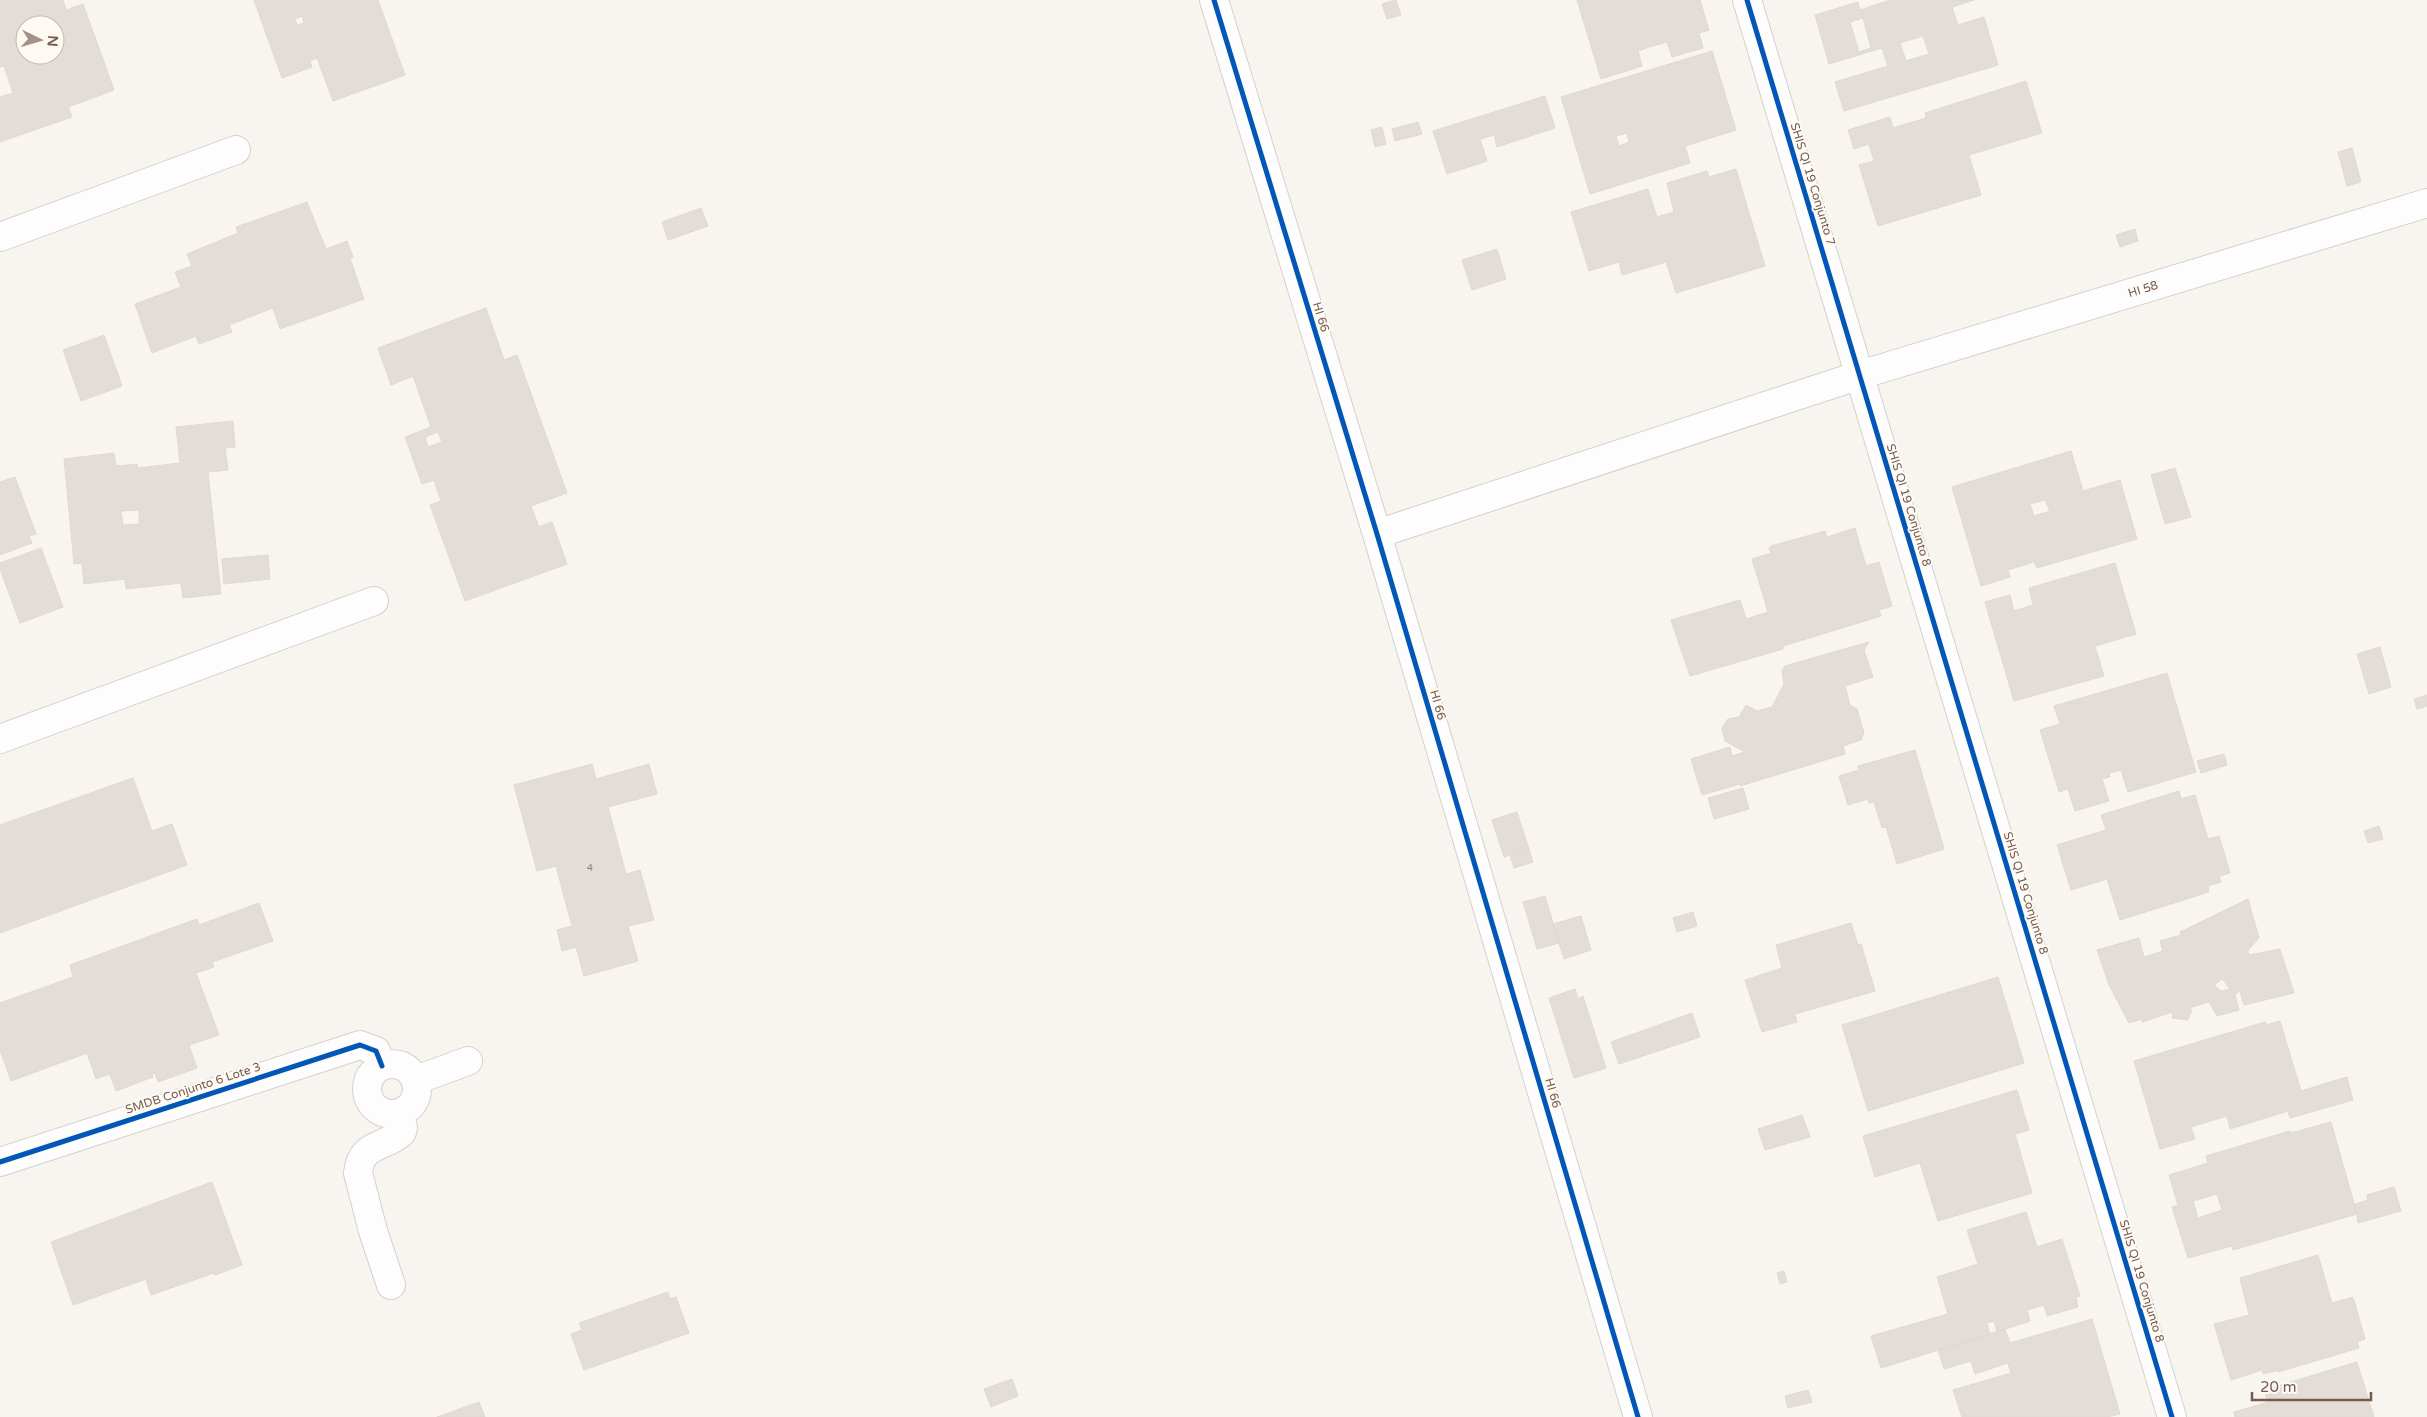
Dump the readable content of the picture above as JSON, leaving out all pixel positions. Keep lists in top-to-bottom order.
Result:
{
  "streets": {
    "street": [
      "SHIS QI 19 Conjunto 7",
      "HI 58",
      "HI 66",
      "SHIS QI 19 Conjunto 8",
      "SMDB Conjunto 6 Lote 3"
    ]
  },
  "crossings": [
    ["SHIS QI 19 Conjunto 7", "HI 58"],
    ["SHIS QI 19 Conjunto 7", "SHIS QI 19 Conjunto 8"],
    ["HI 58", "HI 66"],
    ["HI 58", "SHIS QI 19 Conjunto 8"]
  ],
  "house_numbers": ["4"],
  "scale_bar": "20 m",
  "north": "right"
}
